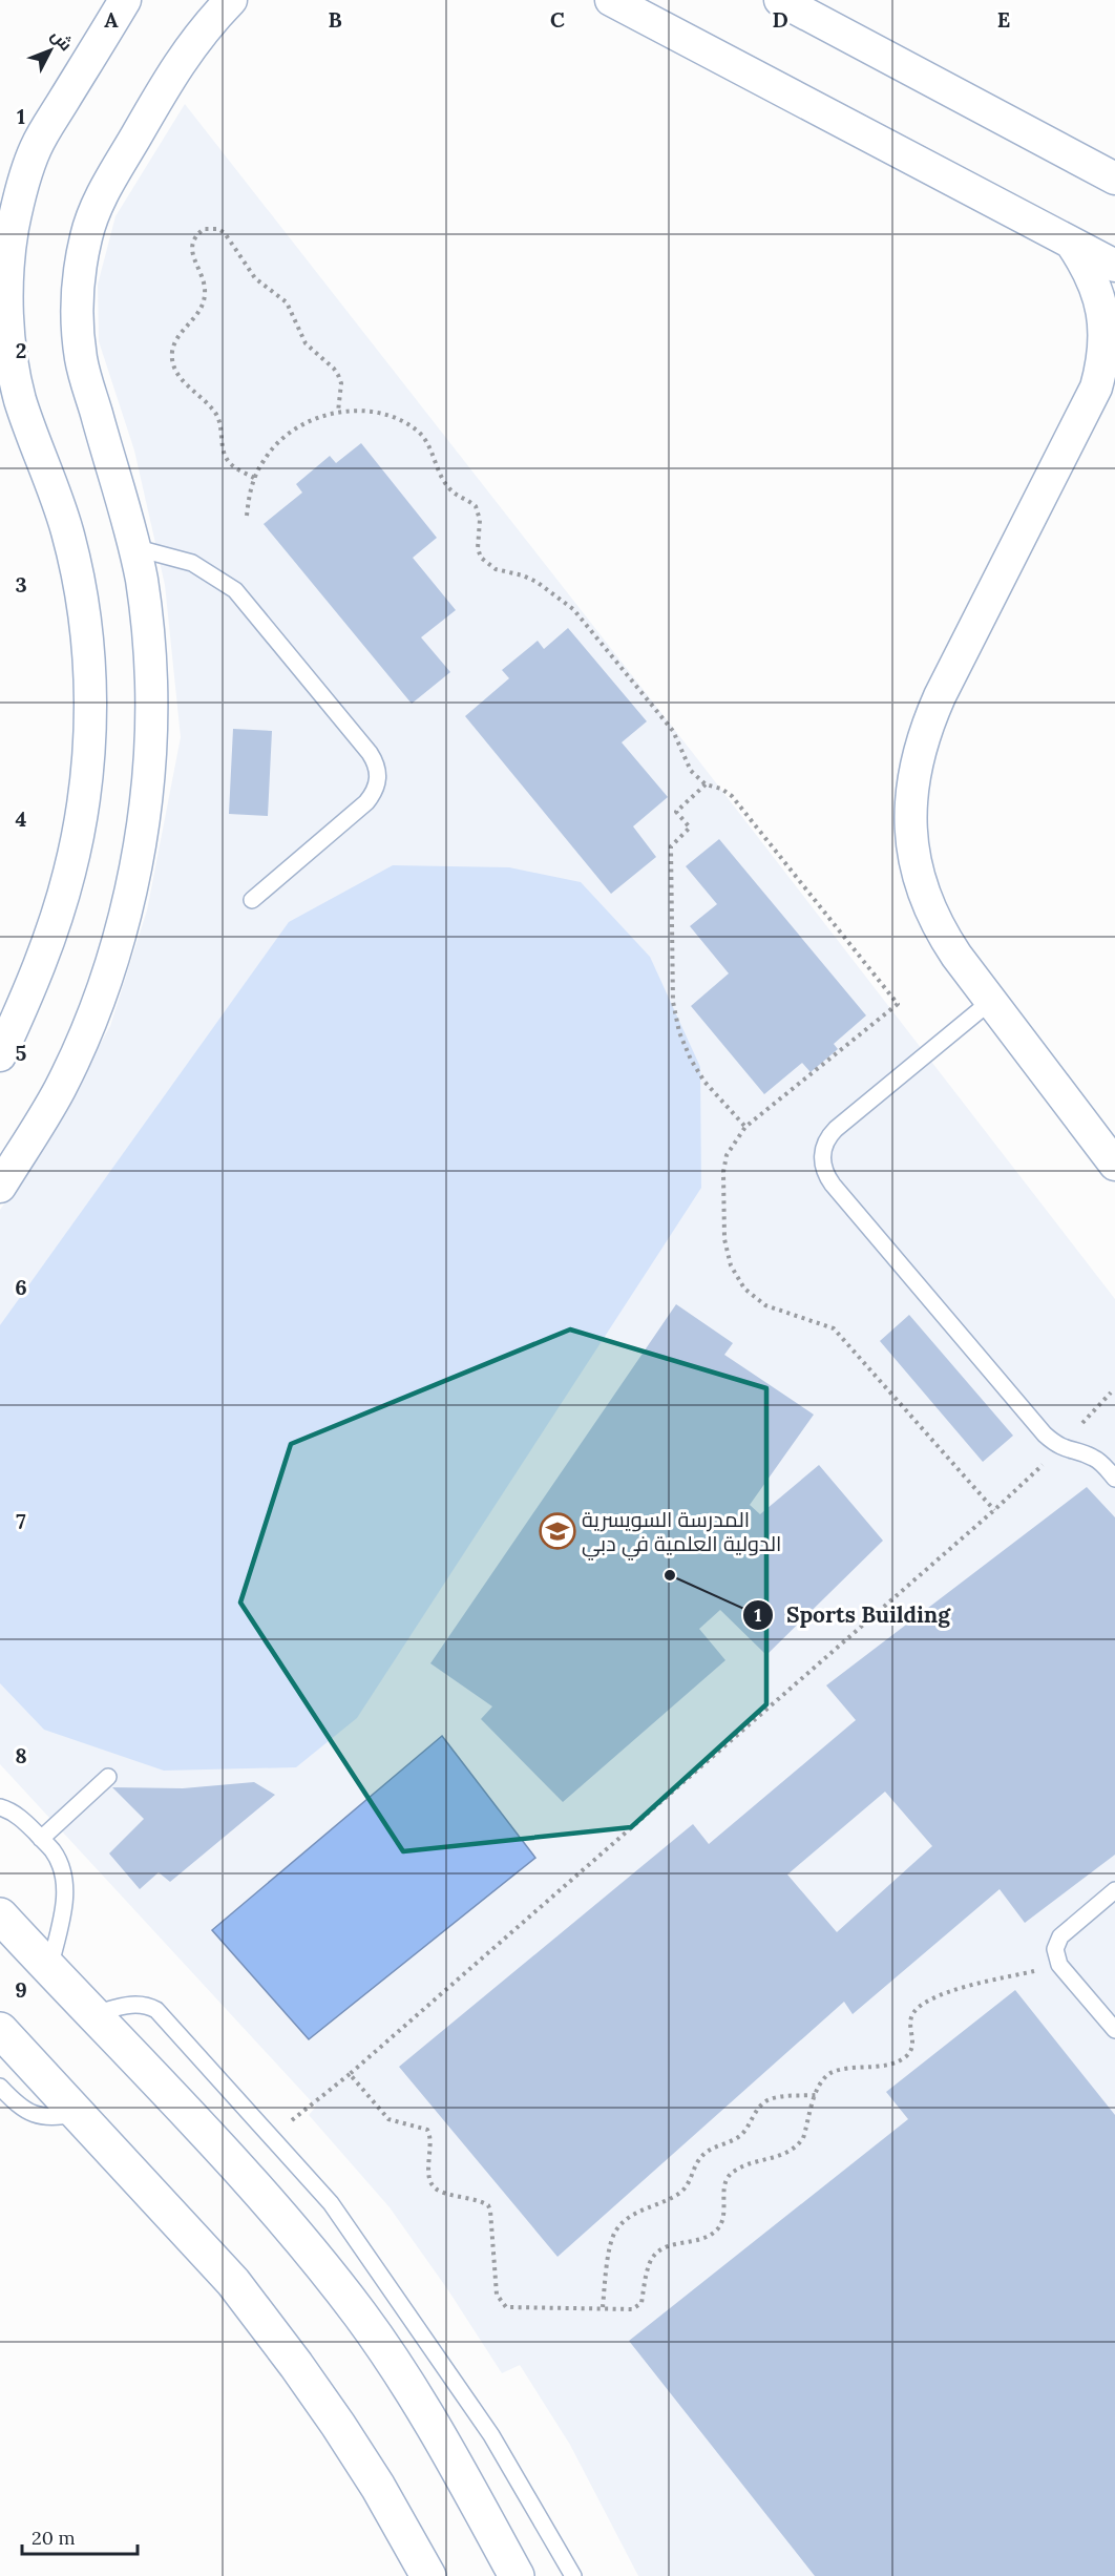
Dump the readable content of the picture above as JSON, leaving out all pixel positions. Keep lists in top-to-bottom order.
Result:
{
  "places": {
    "school or university": ["المدرسة السويسرية الدولية العلمية في دبي"],
    "other": ["Sports Building"]
  },
  "scale_bar": "20 m",
  "north": "top right",
  "grid": {
    "columns": [
      "A",
      "B",
      "C",
      "D",
      "E"
    ],
    "rows": [
      "1",
      "2",
      "3",
      "4",
      "5",
      "6",
      "7",
      "8",
      "9"
    ]
  }
}
